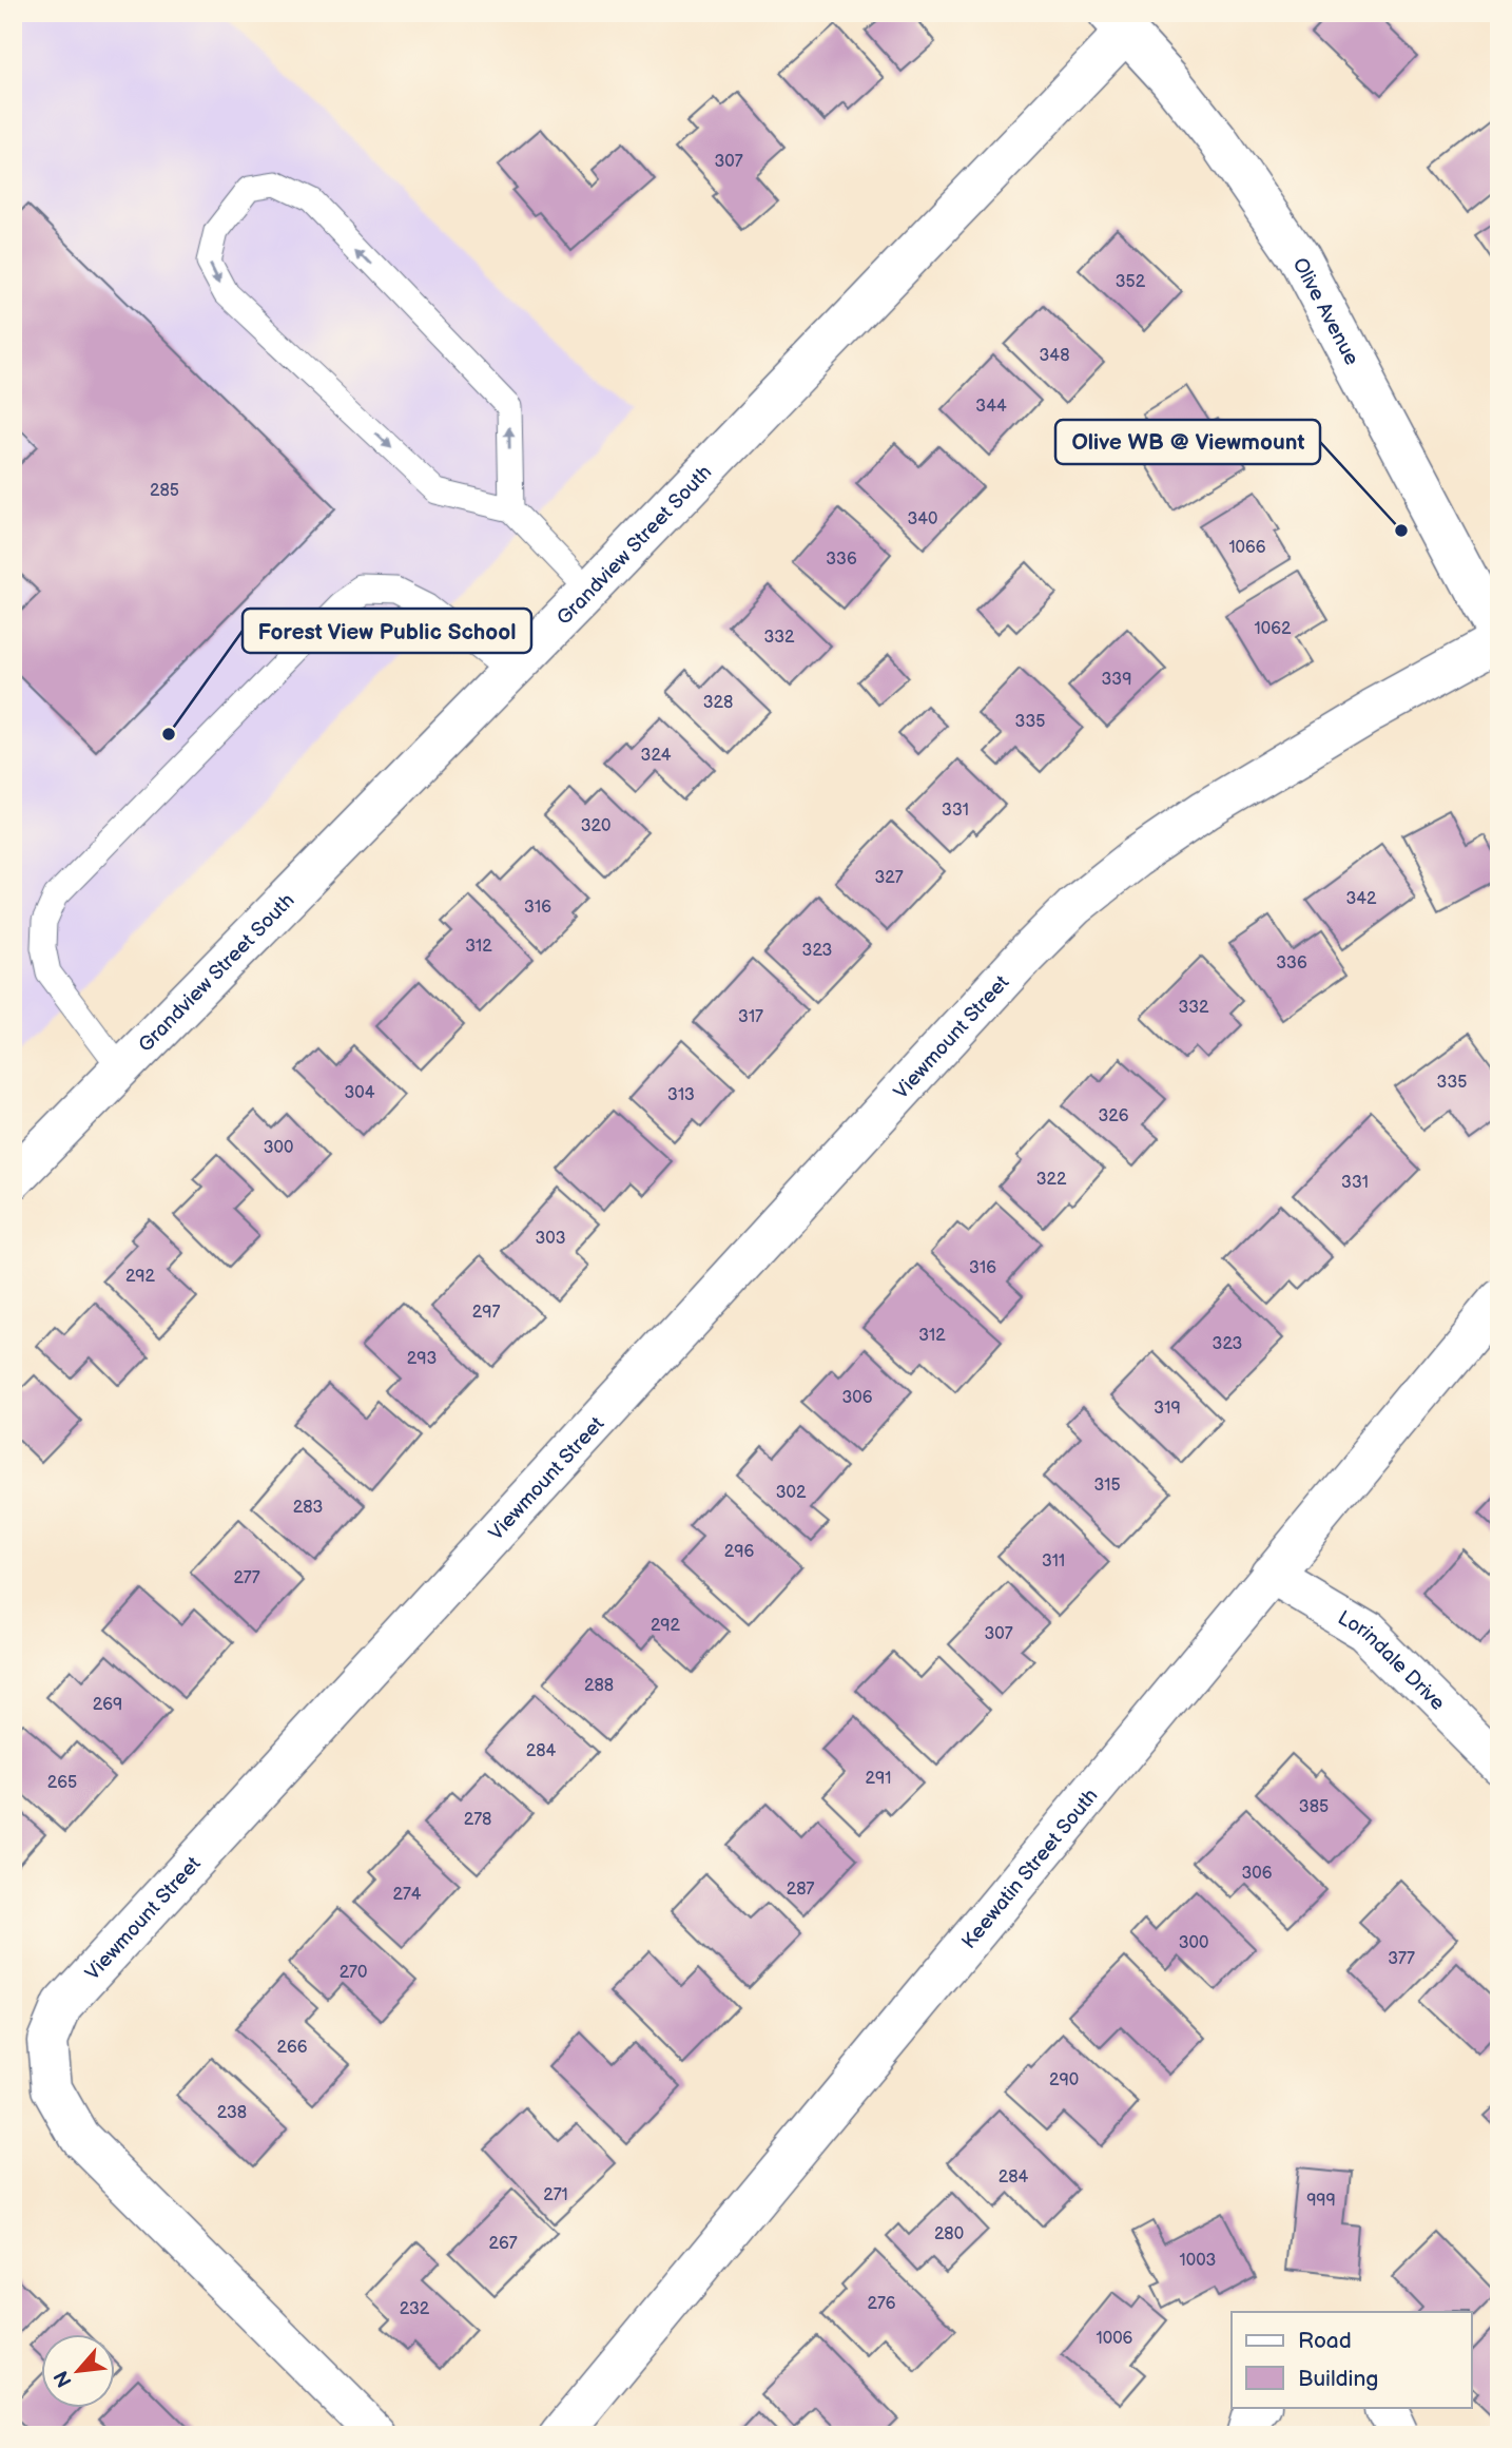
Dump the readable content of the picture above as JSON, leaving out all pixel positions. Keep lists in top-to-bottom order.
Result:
{
  "streets": {
    "street": [
      "Olive Avenue",
      "Grandview Street South",
      "Viewmount Street",
      "Lorindale Drive",
      "Keewatin Street South"
    ]
  },
  "crossings": [
    ["Olive Avenue", "Grandview Street South"],
    ["Olive Avenue", "Viewmount Street"],
    ["Lorindale Drive", "Keewatin Street South"]
  ],
  "places": ["Olive WB @ Viewmount", "Forest View Public School"],
  "house_numbers": [
    "307",
    "352",
    "348",
    "344",
    "285",
    "340",
    "1066",
    "336",
    "1062",
    "332",
    "339",
    "328",
    "335",
    "324",
    "331",
    "320",
    "327",
    "342",
    "316",
    "312",
    "323",
    "336",
    "332",
    "317",
    "335",
    "304",
    "313",
    "326",
    "300",
    "322",
    "331",
    "303",
    "316",
    "292",
    "297",
    "312",
    "323",
    "293",
    "306",
    "319",
    "315",
    "302",
    "283",
    "296",
    "311",
    "277",
    "292",
    "307",
    "288",
    "269",
    "284",
    "291",
    "265",
    "385",
    "278",
    "306",
    "287",
    "274",
    "300",
    "377",
    "270",
    "266",
    "290",
    "238",
    "284",
    "271",
    "999",
    "280",
    "267",
    "1003",
    "276",
    "232",
    "1006"
  ],
  "legend": ["Road", "Building"],
  "north": "bottom left"
}
